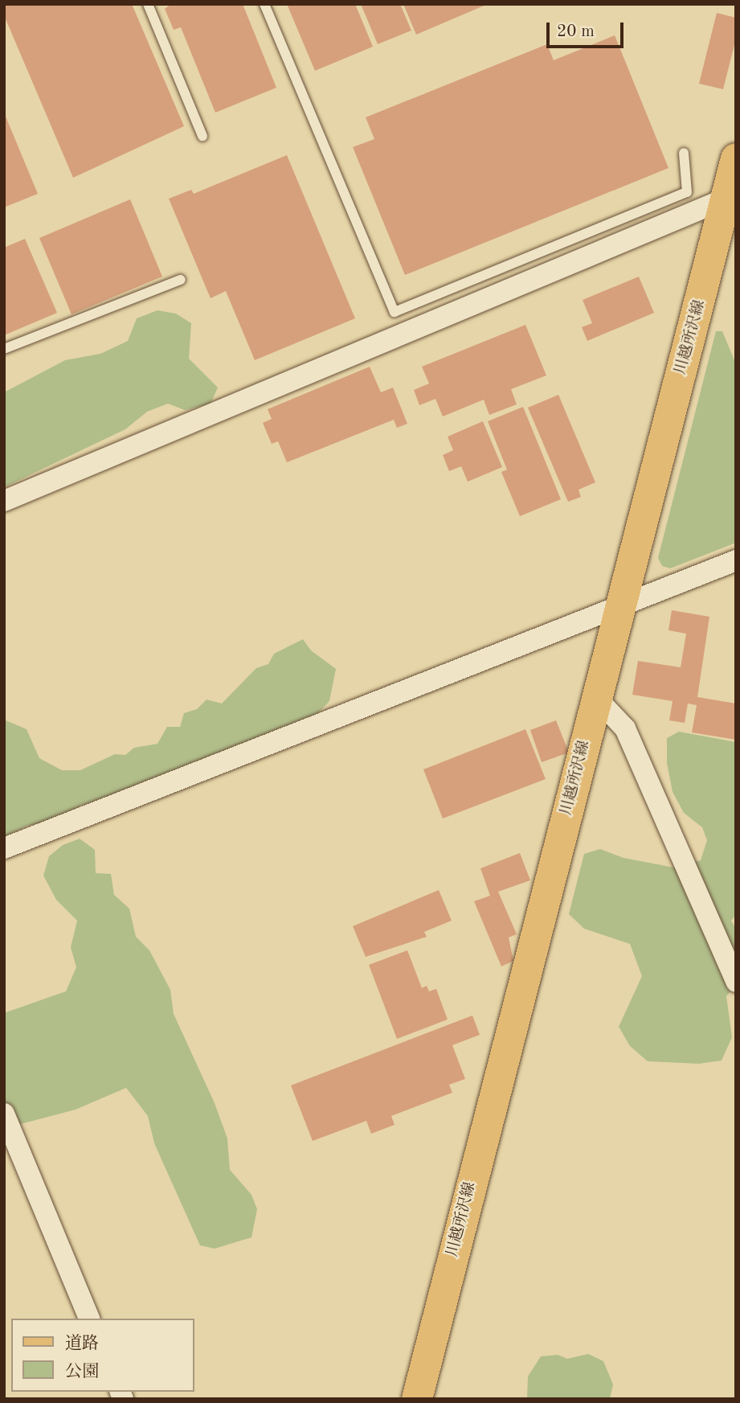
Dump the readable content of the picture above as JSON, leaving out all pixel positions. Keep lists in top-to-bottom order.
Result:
{
  "streets": {
    "main road": ["川越所沢線"]
  },
  "legend": ["道路", "公園"],
  "scale_bar": "20 m"
}
